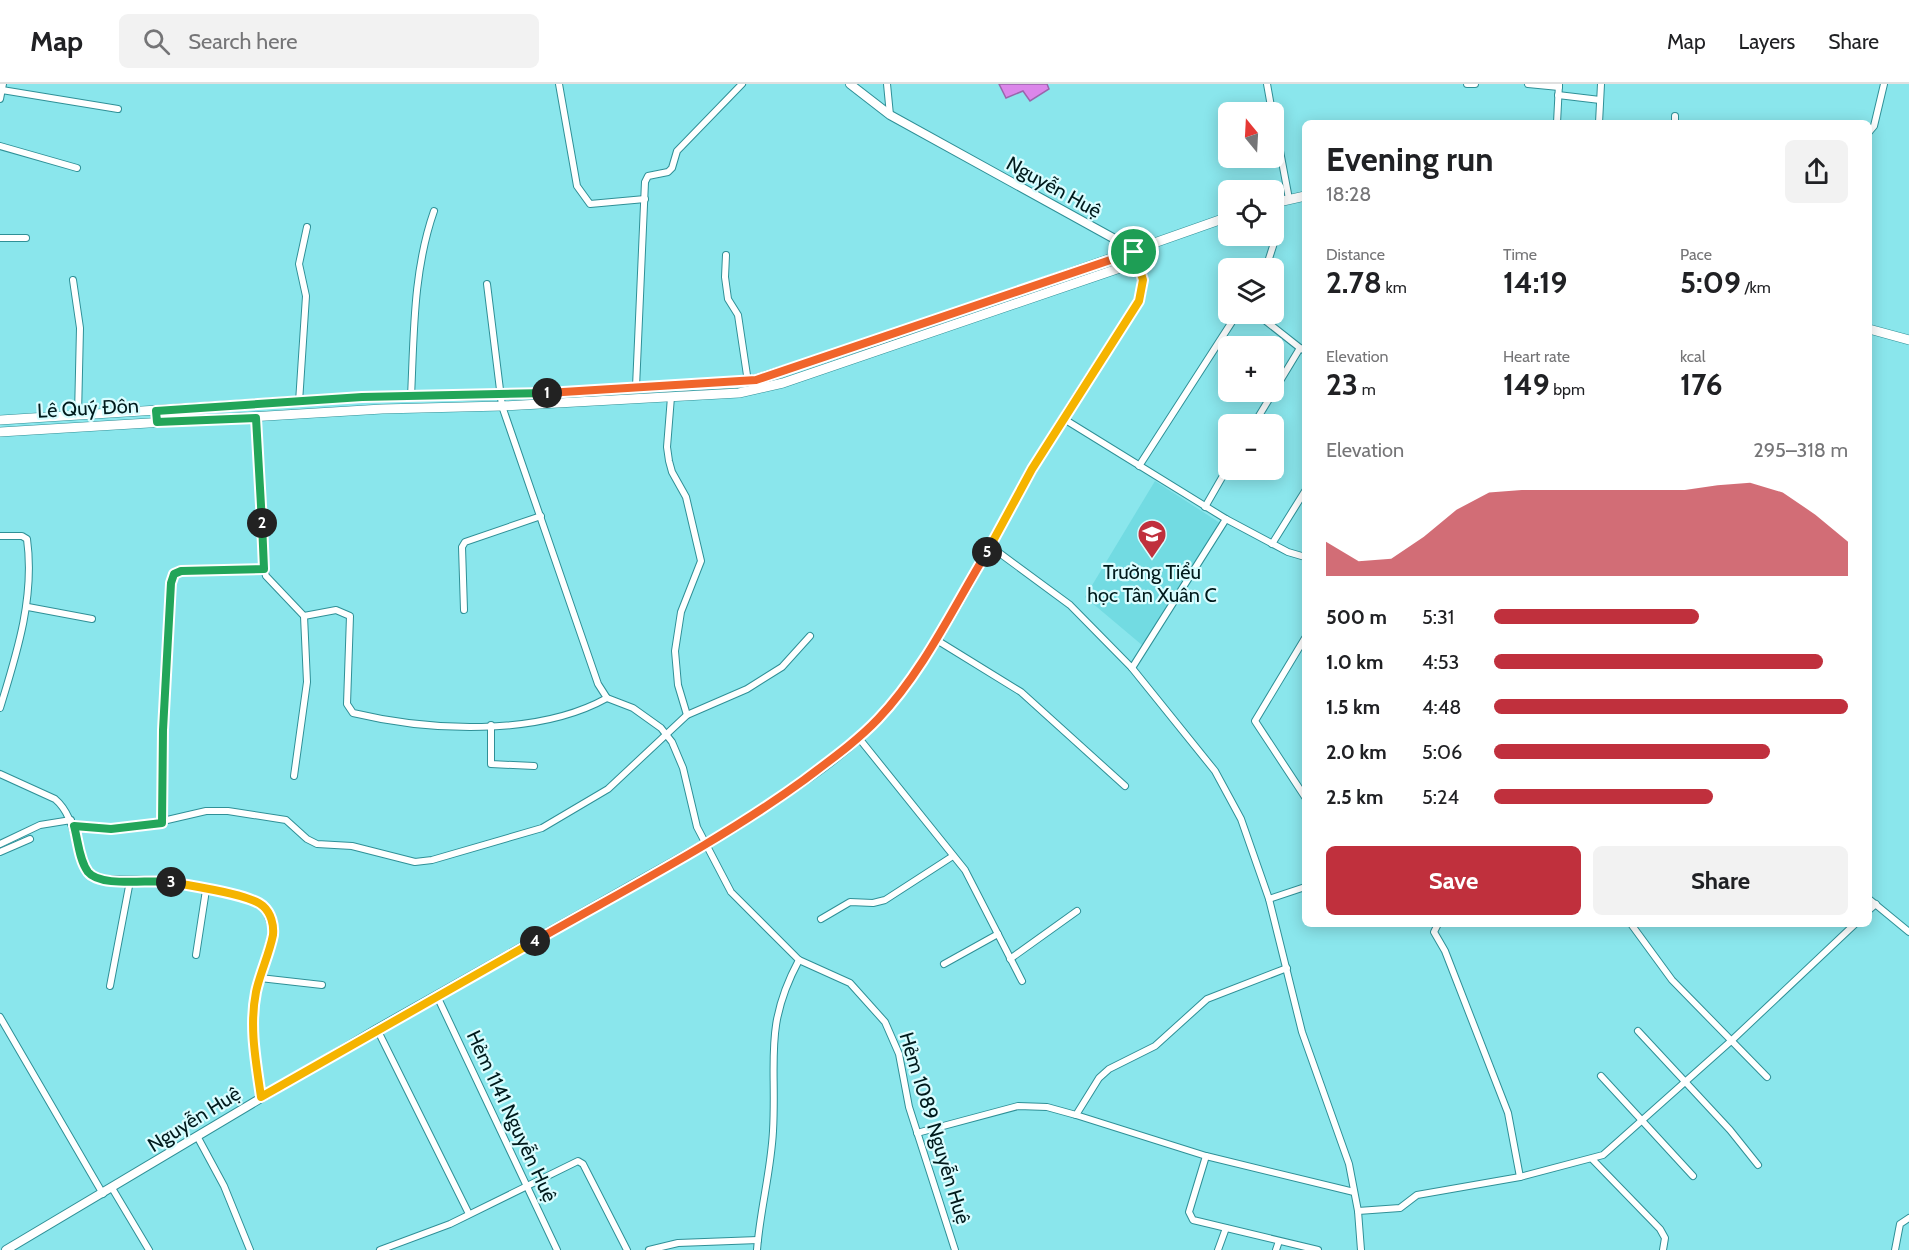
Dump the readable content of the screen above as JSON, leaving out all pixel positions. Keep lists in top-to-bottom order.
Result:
{
  "streets": {
    "main road": ["Lê Quý Đôn"],
    "street": ["Nguyễn Huệ", "Hẻm 1141 Nguyễn Huệ", "Hẻm 1089 Nguyễn Huệ"]
  },
  "crossings": [
    ["Nguyễn Huệ", "Lê Quý Đôn"],
    ["Nguyễn Huệ", "Hẻm 1141 Nguyễn Huệ"],
    ["Nguyễn Huệ", "Hẻm 1089 Nguyễn Huệ"]
  ],
  "places": {
    "school or university": ["Trường Tiểu học Tân Xuân C"]
  },
  "north": "top",
  "page": {
    "header": "Map",
    "search": "Search here",
    "nav": ["Map", "Layers", "Share"],
    "map_buttons": ["+", "−"],
    "heading": ["Evening run", "18:28"],
    "stats": [
      ["Distance", "2.78 km"],
      ["Time", "14:19"],
      ["Pace", "5:09 /km"],
      ["Elevation", "23 m"],
      ["Heart rate", "149 bpm"],
      ["kcal", "176"]
    ],
    "pins": [
      "1",
      "2",
      "5",
      "3",
      "4"
    ],
    "chart": ["Elevation", "295–318 m"],
    "list": [
      {
        "name": "500 m",
        "note": "5:31"
      },
      {
        "name": "1.0 km",
        "note": "4:53"
      },
      {
        "name": "1.5 km",
        "note": "4:48"
      },
      {
        "name": "2.0 km",
        "note": "5:06"
      },
      {
        "name": "2.5 km",
        "note": "5:24"
      }
    ],
    "buttons": ["Save", "Share"]
  }
}
